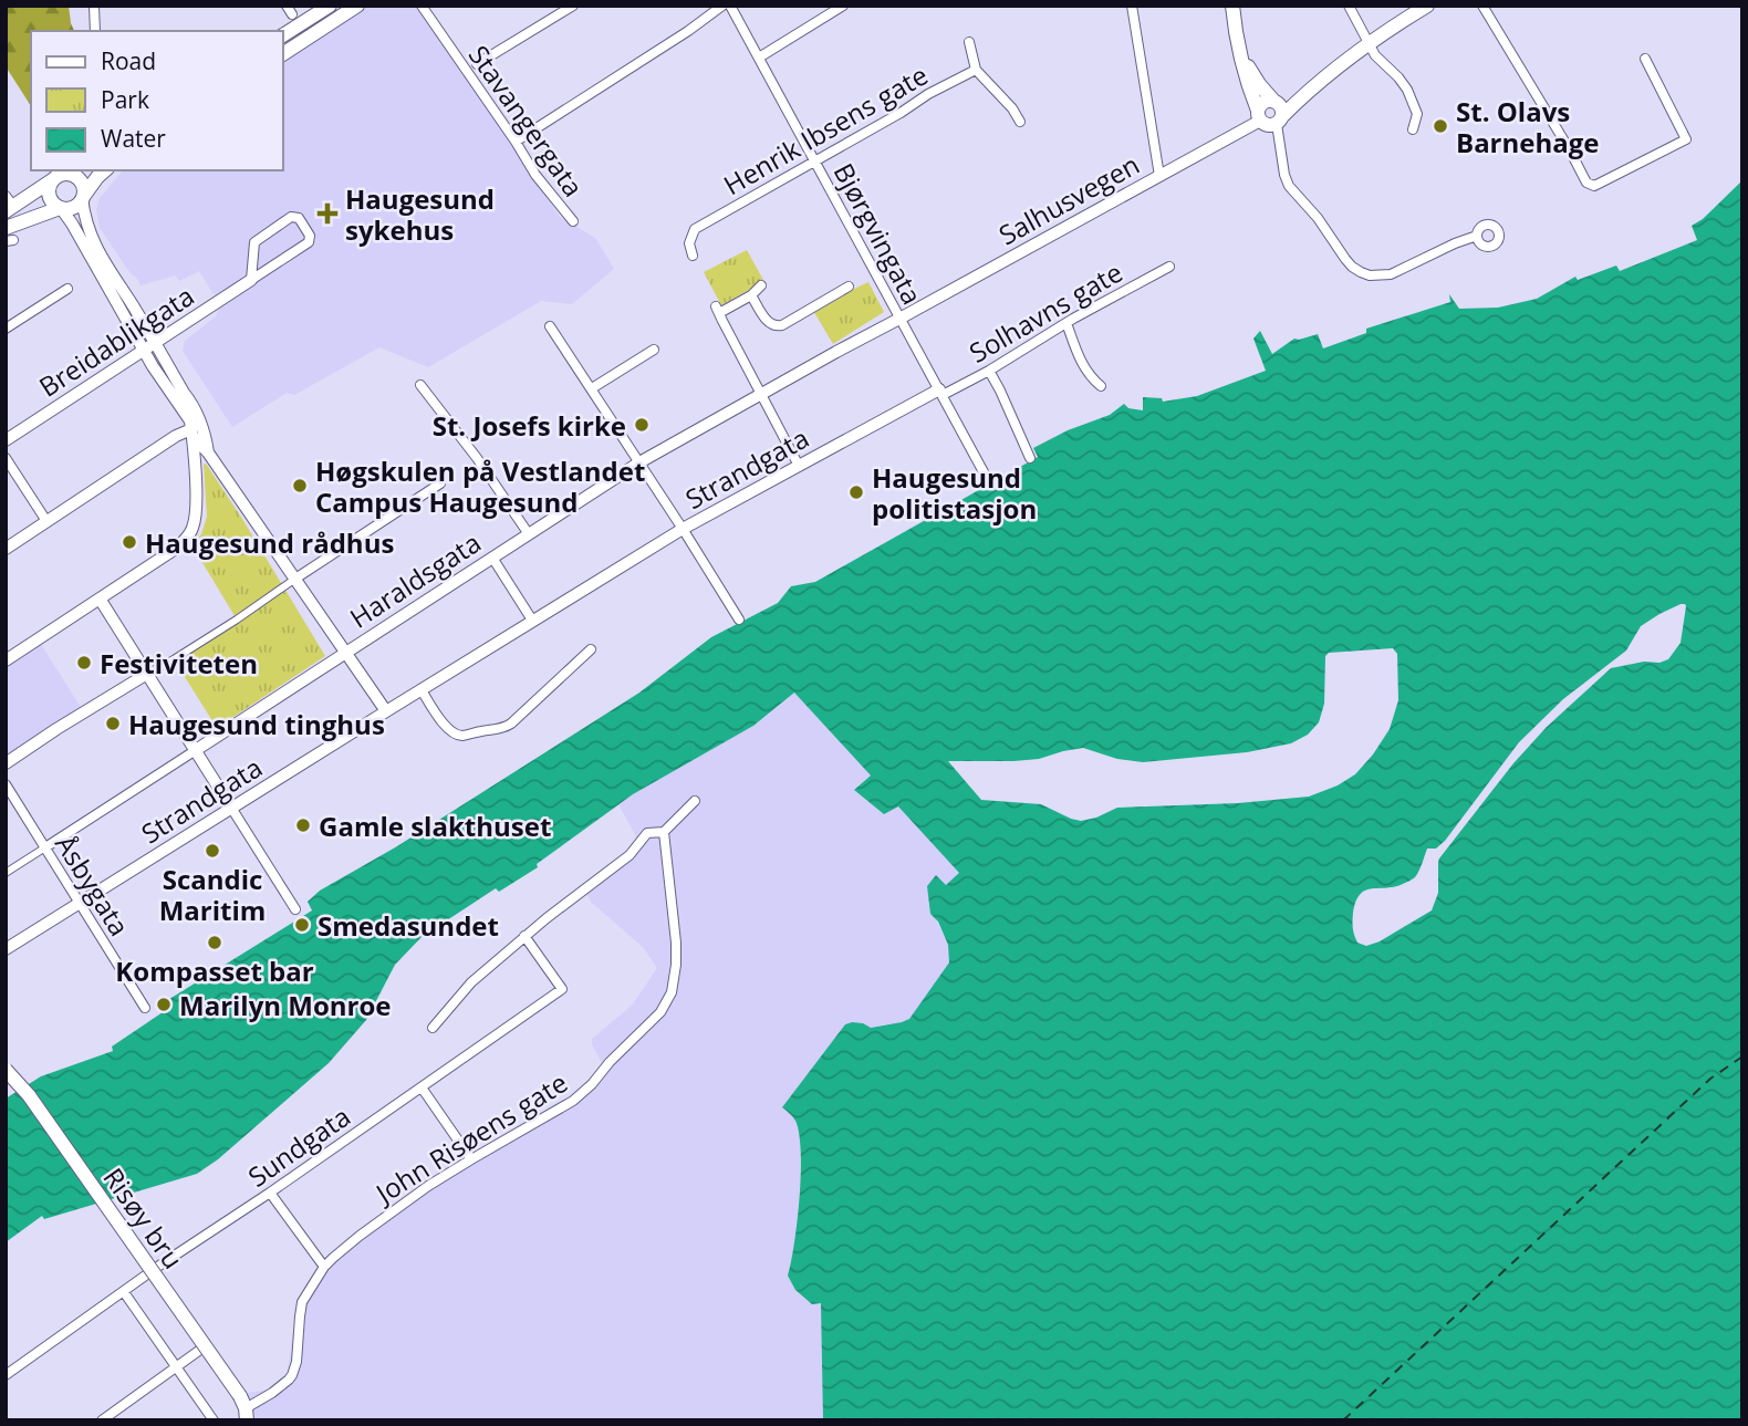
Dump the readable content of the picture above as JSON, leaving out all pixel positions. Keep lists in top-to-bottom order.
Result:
{
  "streets": {
    "main road": ["Risøy bru"],
    "street": [
      "Stavangergata",
      "Henrik Ibsens gate",
      "Salhusvegen",
      "Bjørgvingata",
      "Solhavns gate",
      "Breidablikgata",
      "Strandgata",
      "Haraldsgata",
      "Åsbygata",
      "John Risøens gate",
      "Sundgata"
    ]
  },
  "crossings": [
    ["Henrik Ibsens gate", "Bjørgvingata"],
    ["Salhusvegen", "Bjørgvingata"],
    ["Salhusvegen", "Haraldsgata"],
    ["Bjørgvingata", "Solhavns gate"],
    ["Bjørgvingata", "Strandgata"],
    ["Bjørgvingata", "Haraldsgata"],
    ["Solhavns gate", "Strandgata"],
    ["Strandgata", "Åsbygata"],
    ["Haraldsgata", "Åsbygata"],
    ["John Risøens gate", "Risøy bru"]
  ],
  "places": {
    "other": [
      "St. Olavs Barnehage",
      "St. Josefs kirke",
      "Høgskulen på Vestlandet Campus Haugesund",
      "Haugesund politistasjon",
      "Haugesund rådhus",
      "Festiviteten",
      "Haugesund tinghus",
      "Gamle slakthuset",
      "Scandic Maritim",
      "Smedasundet",
      "Kompasset bar",
      "Marilyn Monroe"
    ],
    "health": ["Haugesund sykehus"]
  },
  "legend": ["Road", "Park", "Water"]
}
